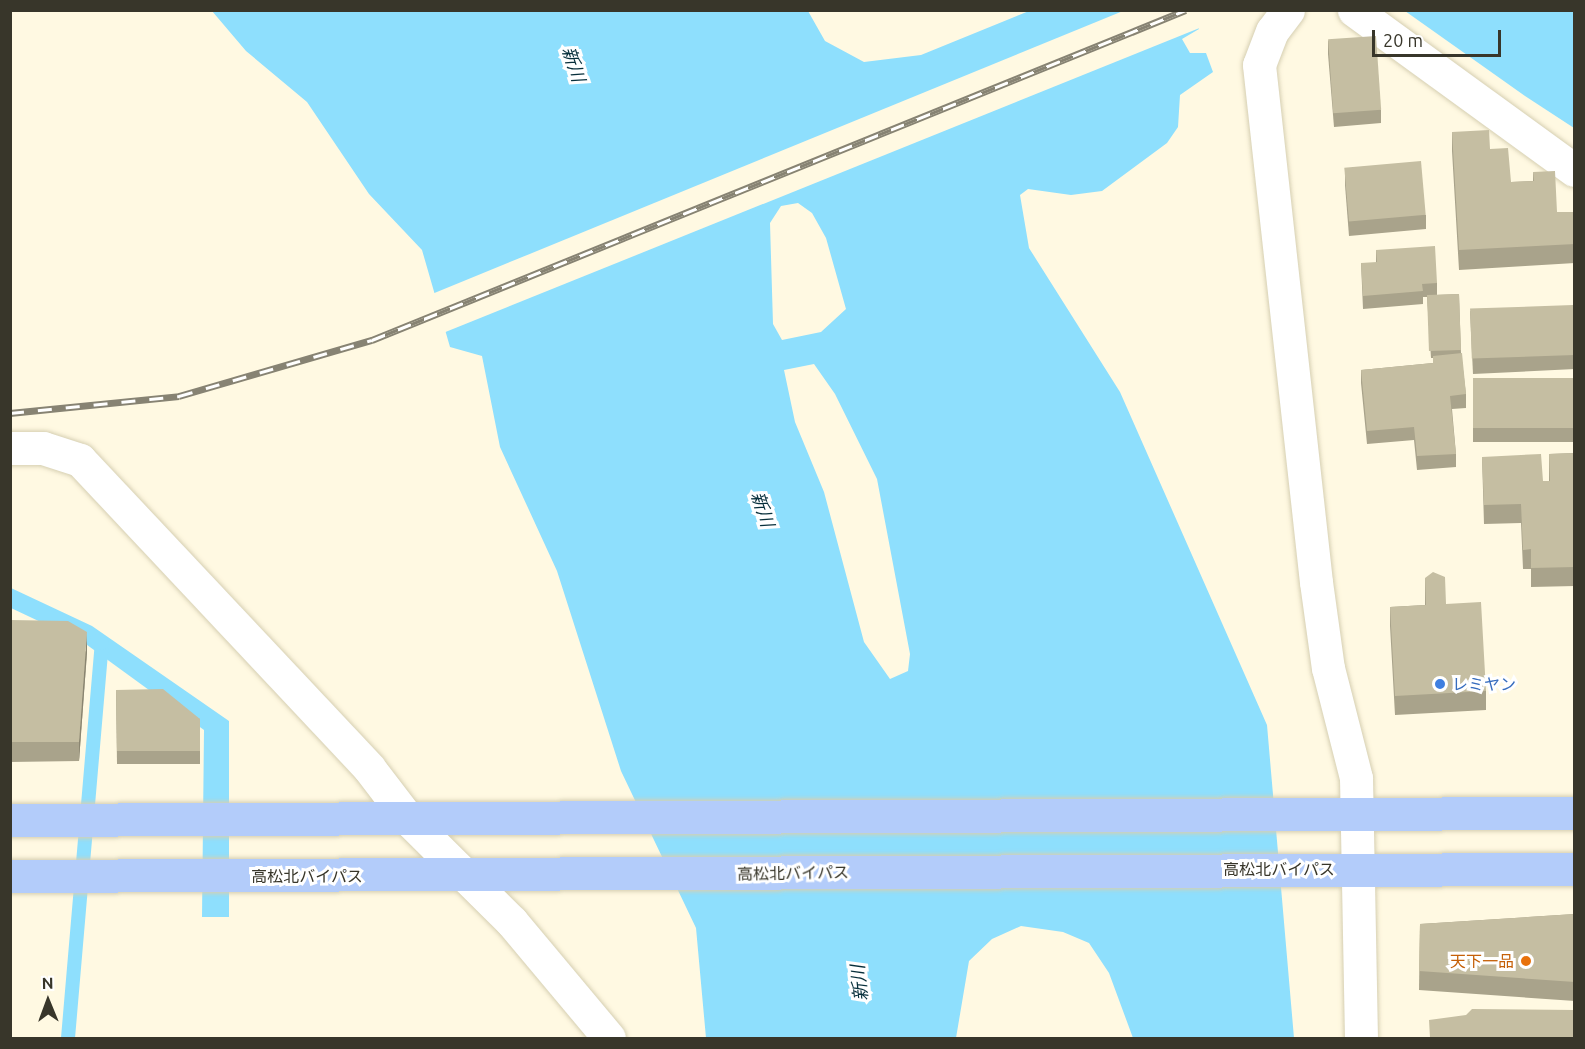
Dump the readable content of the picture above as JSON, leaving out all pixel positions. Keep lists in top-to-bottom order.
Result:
{
  "streets": {
    "highway": ["高松北バイパス"]
  },
  "water": ["新川"],
  "places": ["レミヤン", "天下一品"],
  "scale_bar": "20 m",
  "north": "top"
}
